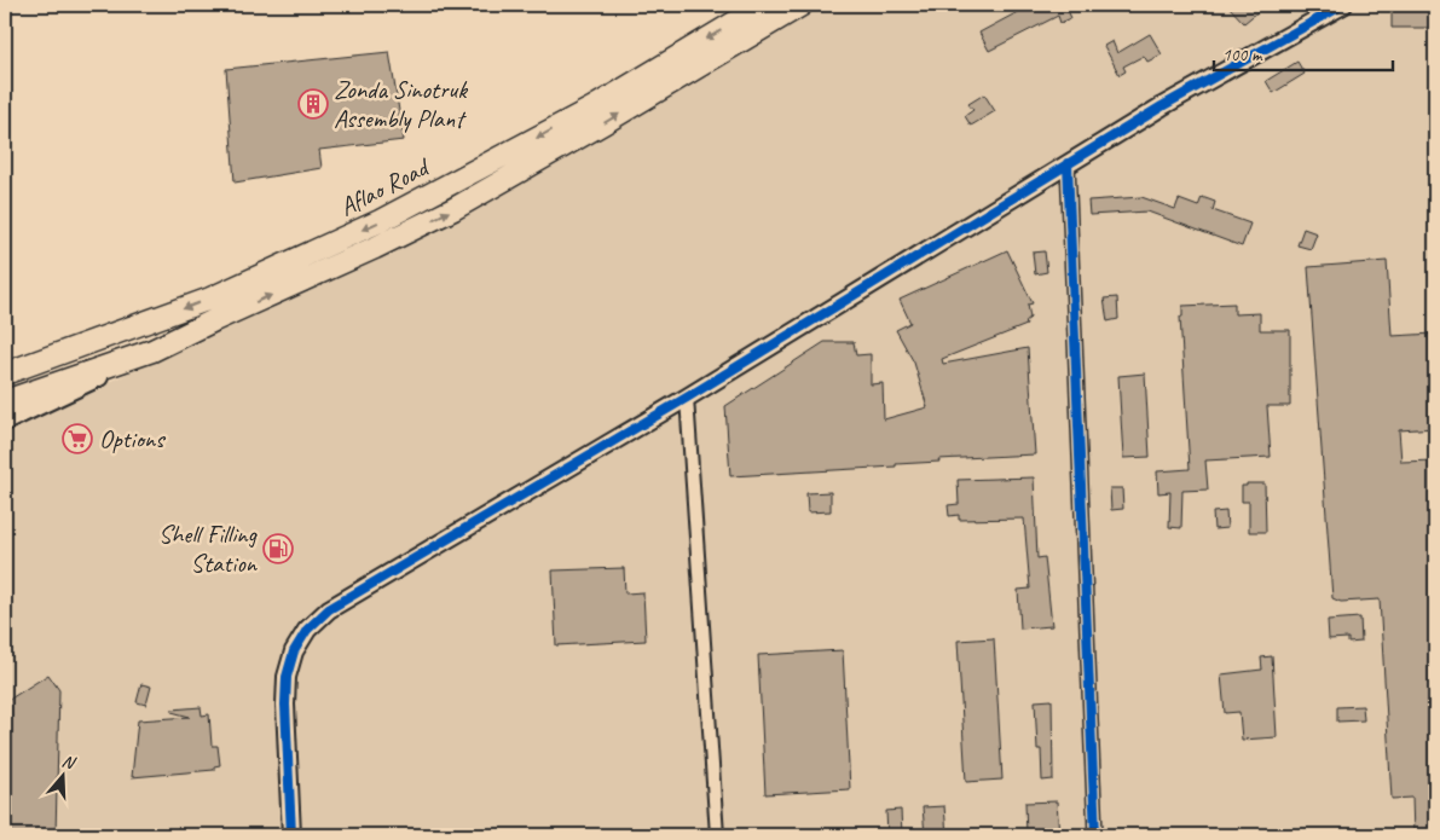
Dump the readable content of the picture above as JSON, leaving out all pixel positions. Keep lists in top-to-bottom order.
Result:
{
  "streets": {
    "highway": ["Aflao Road"]
  },
  "places": {
    "building": ["Zonda Sinotruk Assembly Plant"],
    "supermarket": ["Options"],
    "fuel station": ["Shell Filling Station"]
  },
  "scale_bar": "100 m",
  "north": "top"
}
